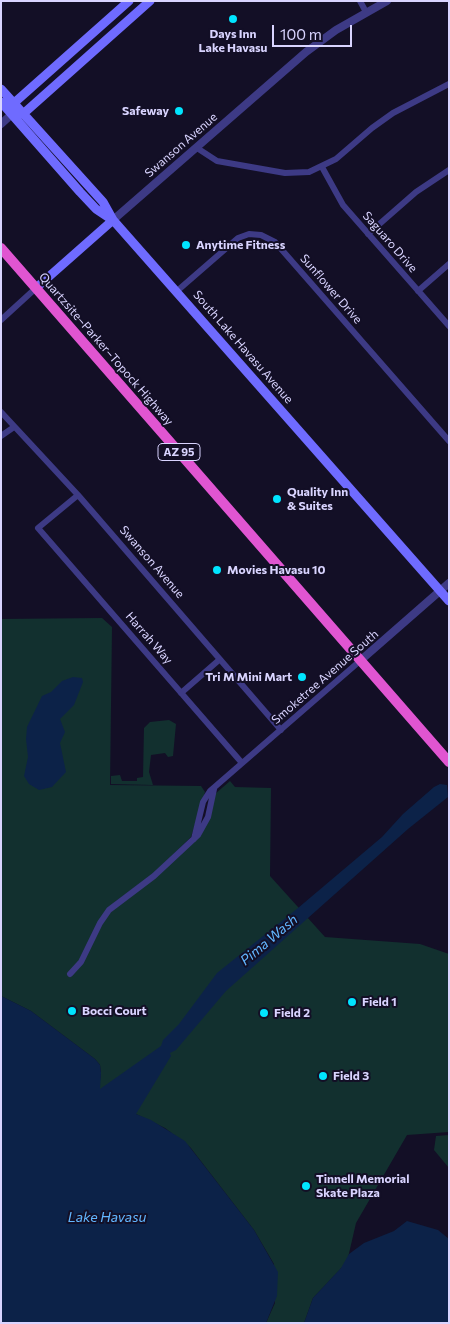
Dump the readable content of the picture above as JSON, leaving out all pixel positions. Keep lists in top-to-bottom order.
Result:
{
  "streets": {
    "highway": ["Quartzsite–Parker–Topock Highway", "AZ 95"],
    "main road": ["Swanson Avenue", "South Lake Havasu Avenue"],
    "street": [
      "Saguaro Drive",
      "Sunflower Drive",
      "Harrah Way",
      "Smoketree Avenue South"
    ]
  },
  "crossings": [
    ["Swanson Avenue", "South Lake Havasu Avenue"],
    ["Swanson Avenue", "Quartzsite–Parker–Topock Highway"],
    ["Swanson Avenue", "Harrah Way"],
    ["Swanson Avenue", "Smoketree Avenue South"],
    ["Sunflower Drive", "South Lake Havasu Avenue"],
    ["South Lake Havasu Avenue", "Smoketree Avenue South"],
    ["Quartzsite–Parker–Topock Highway", "Smoketree Avenue South"],
    ["Harrah Way", "Smoketree Avenue South"]
  ],
  "water": ["Pima Wash", "Lake Havasu"],
  "places": [
    "Days Inn Lake Havasu",
    "Safeway",
    "Anytime Fitness",
    "Quality Inn & Suites",
    "Movies Havasu 10",
    "Tri M Mini Mart",
    "Field 1",
    "Bocci Court",
    "Field 2",
    "Field 3",
    "Tinnell Memorial Skate Plaza"
  ],
  "scale_bar": "100 m"
}
